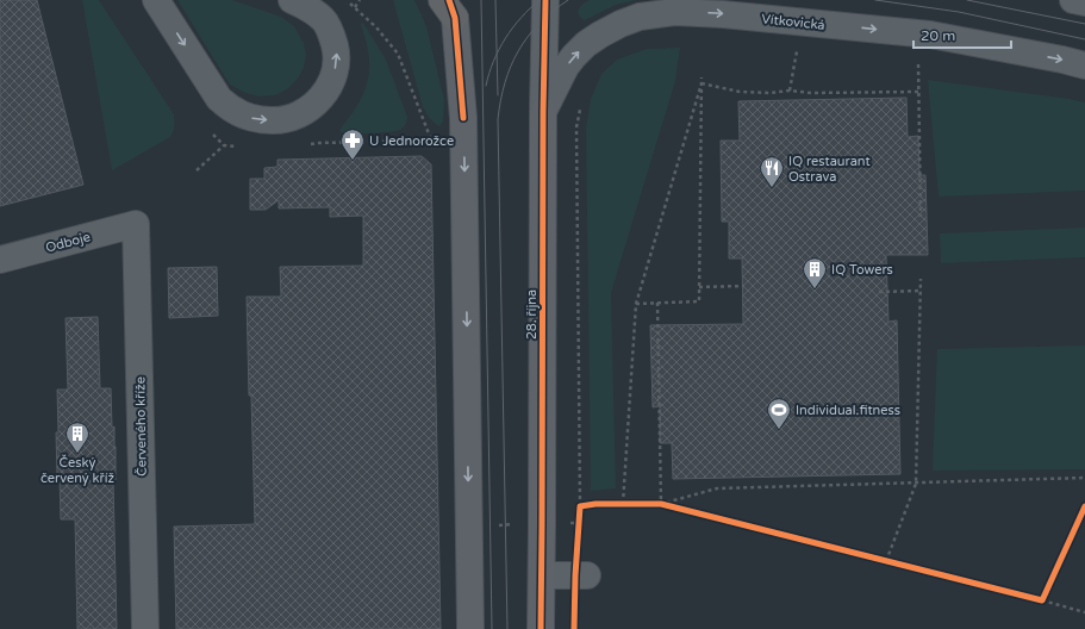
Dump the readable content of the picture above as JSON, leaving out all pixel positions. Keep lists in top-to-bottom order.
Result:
{
  "streets": {
    "main road": ["28. října"],
    "street": ["Vítkovická", "Odboje", "Červeného kříže"]
  },
  "crossings": [
    ["Vítkovická", "28. října"],
    ["Odboje", "Červeného kříže"]
  ],
  "one_way": ["Vítkovická"],
  "places": {
    "pharmacy": ["U Jednorožce"],
    "restaurant": ["IQ restaurant Ostrava"],
    "building": ["IQ Towers", "Český červený kříž"],
    "sports": ["Individual.fitness"]
  },
  "scale_bar": "20 m"
}
